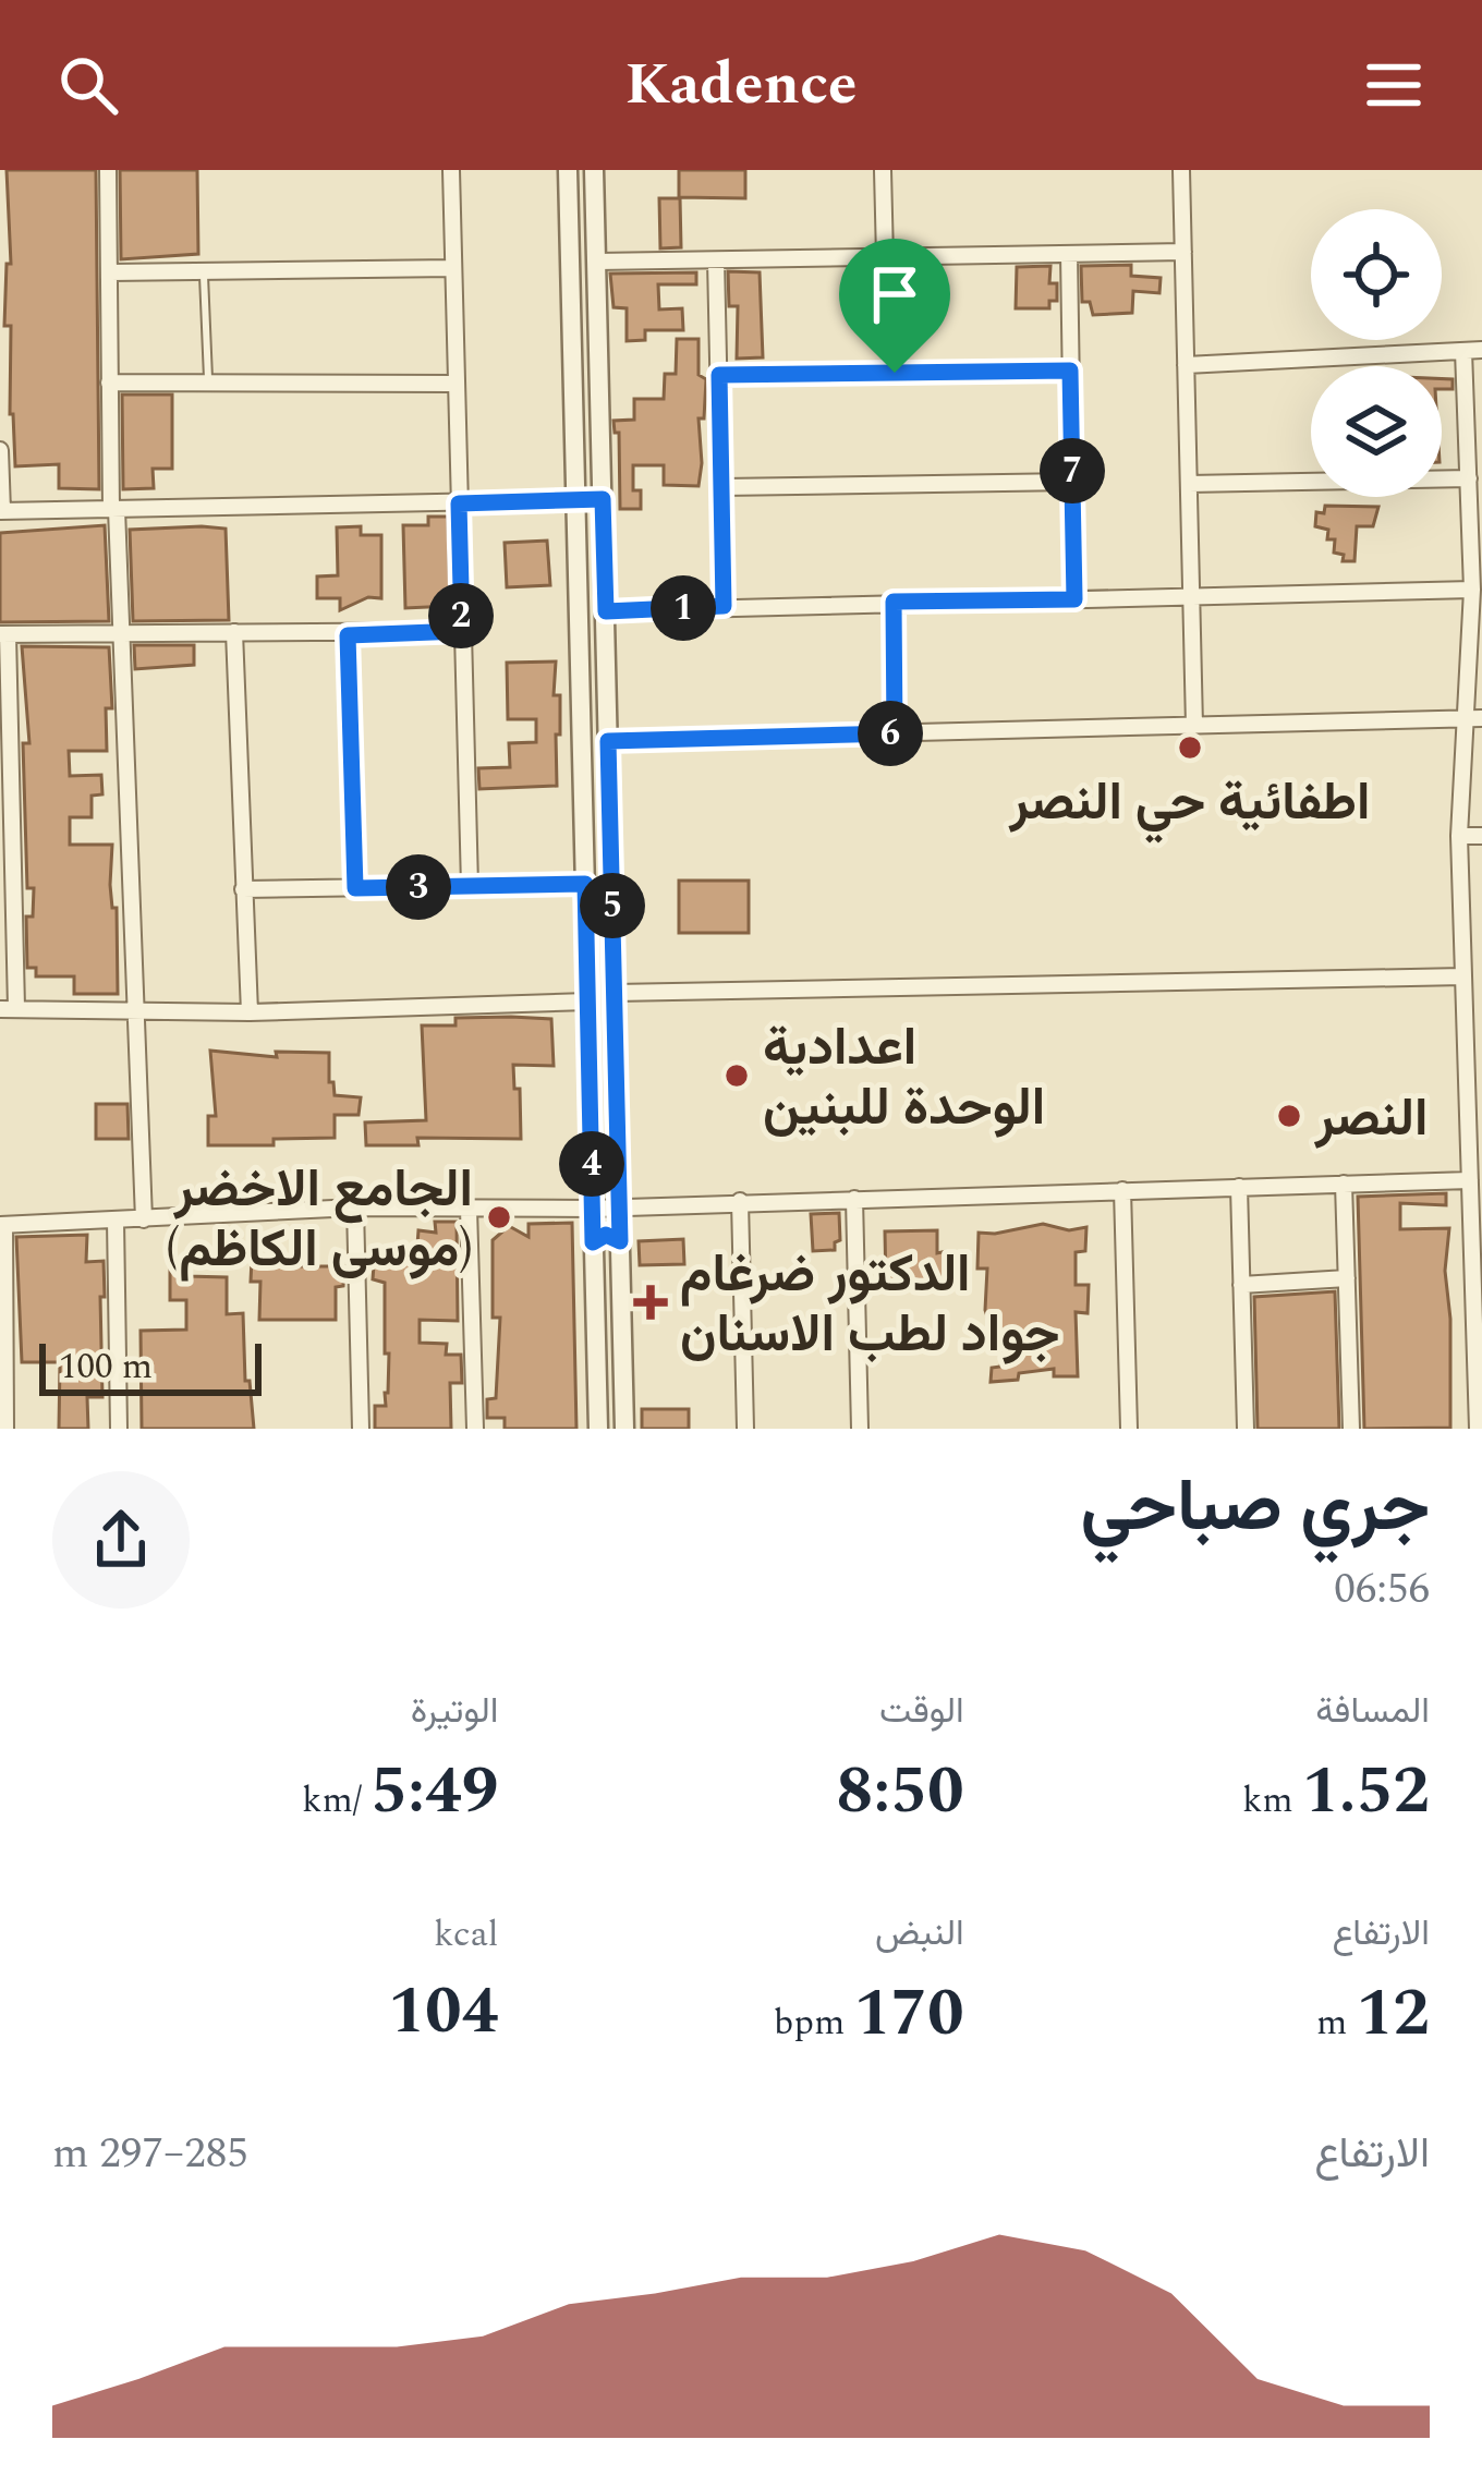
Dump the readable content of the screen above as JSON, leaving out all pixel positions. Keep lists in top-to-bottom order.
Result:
{
  "places": {
    "other": [
      "اطفائية حي النصر",
      "اعدادية الوحدة للبنين",
      "النصر",
      "الجامع الاخضر (موسى الكاظم)"
    ],
    "health": ["الدكتور ضرغام جواد لطب الاسنان"]
  },
  "scale_bar": "100 m",
  "page": {
    "header": "Kadence",
    "pins": [
      "7",
      "1",
      "2",
      "6",
      "3",
      "5",
      "4"
    ],
    "scale": "100 m",
    "heading": ["جري صباحي", "06:56"],
    "stats": [
      ["المسافة", "1.52 km"],
      ["الوقت", "8:50"],
      ["الوتيرة", "5:49 /km"],
      ["الارتفاع", "12 m"],
      ["النبض", "170 bpm"],
      ["kcal", "104"]
    ],
    "chart": ["الارتفاع", "285–297 m"]
  }
}
